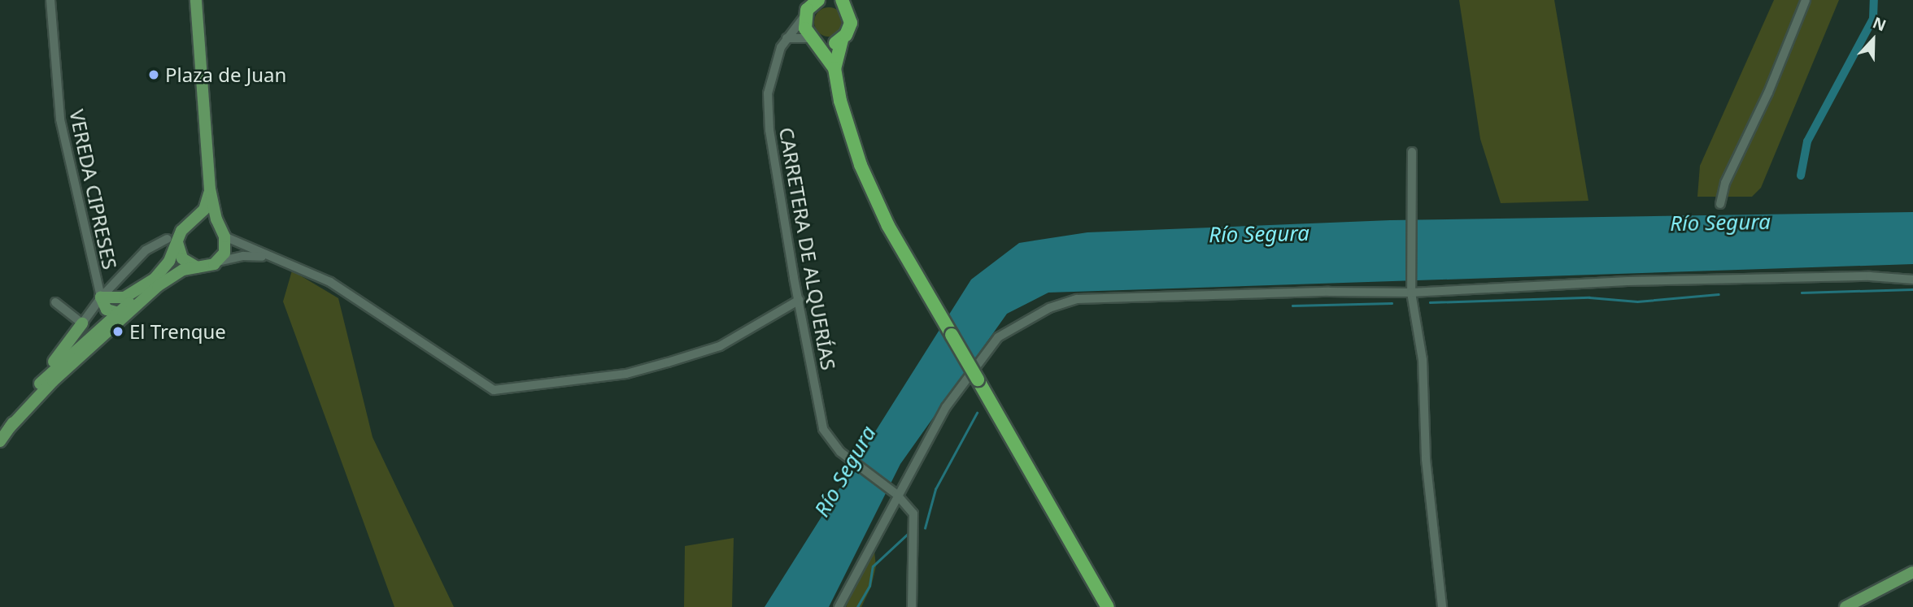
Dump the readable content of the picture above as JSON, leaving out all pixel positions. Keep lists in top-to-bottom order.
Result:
{
  "streets": {
    "street": ["VEREDA CIPRESES", "CARRETERA DE ALQUERÍAS"]
  },
  "water": ["Río Segura"],
  "places": ["Plaza de Juan", "El Trenque"],
  "north": "top"
}
